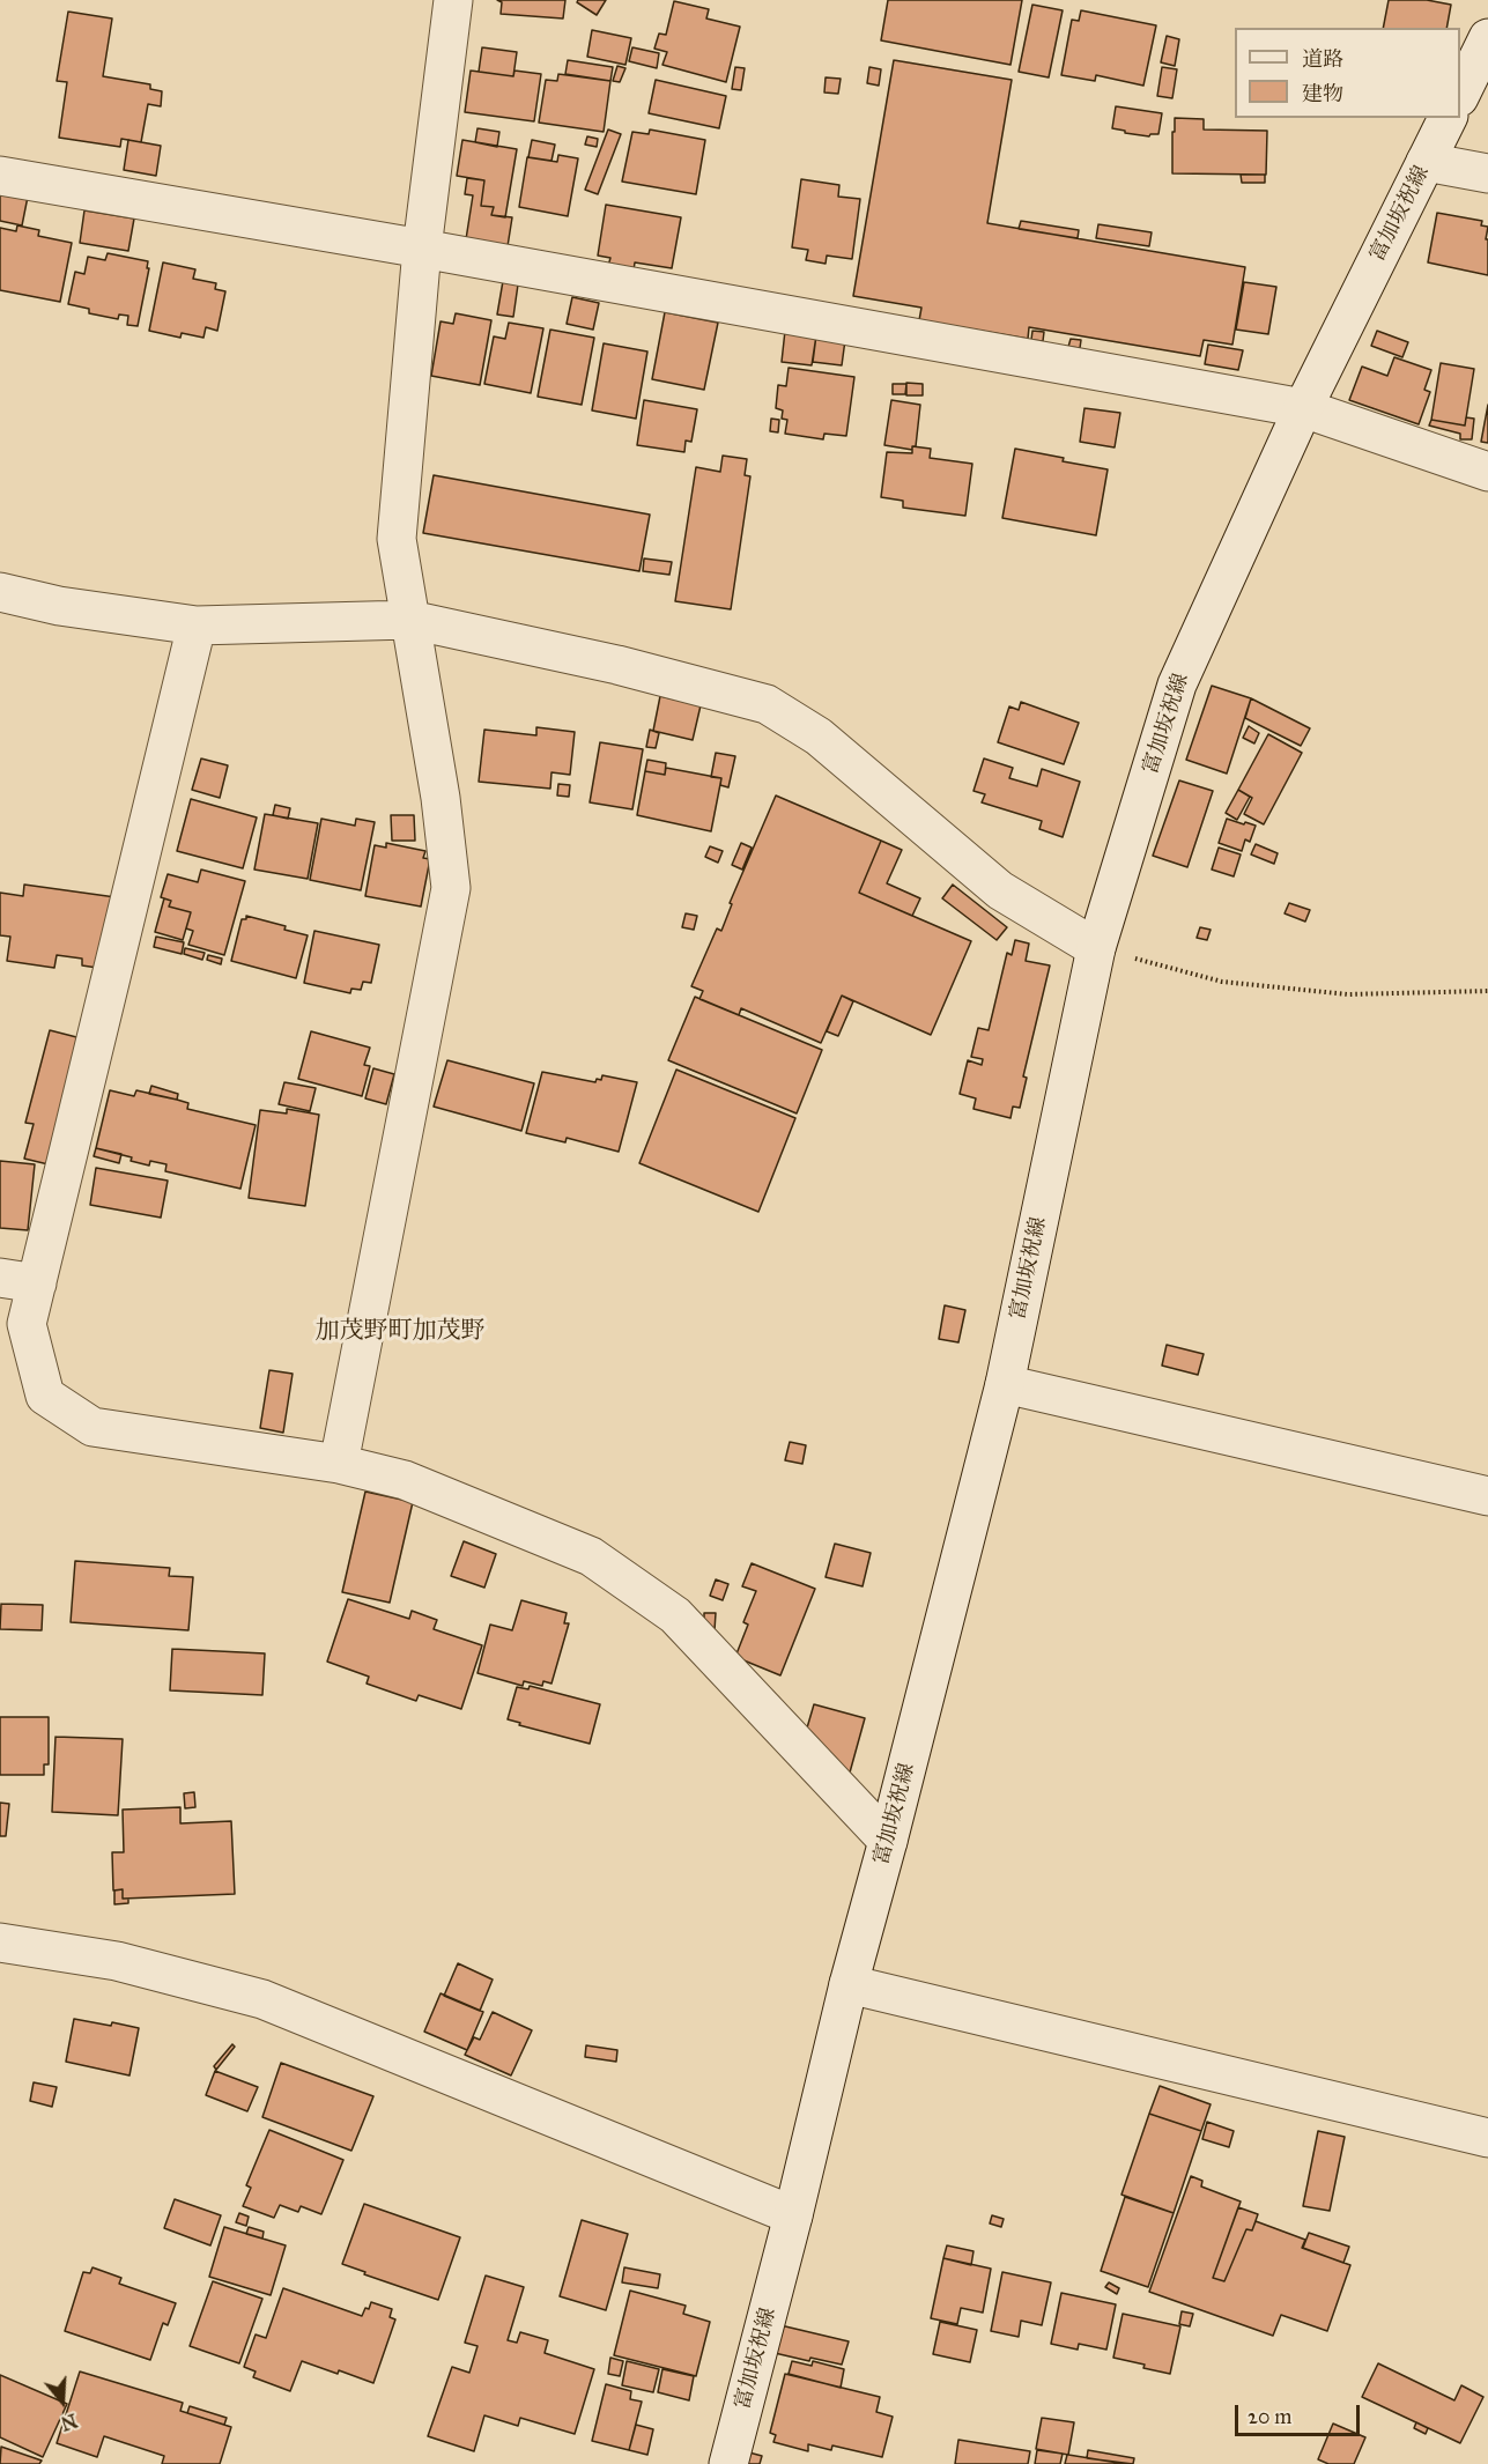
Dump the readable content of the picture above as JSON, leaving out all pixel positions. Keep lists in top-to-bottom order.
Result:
{
  "streets": {
    "street": ["富加坂祝線"]
  },
  "districts": ["加茂野町加茂野"],
  "legend": ["道路", "建物"],
  "scale_bar": "20 m",
  "north": "bottom"
}
